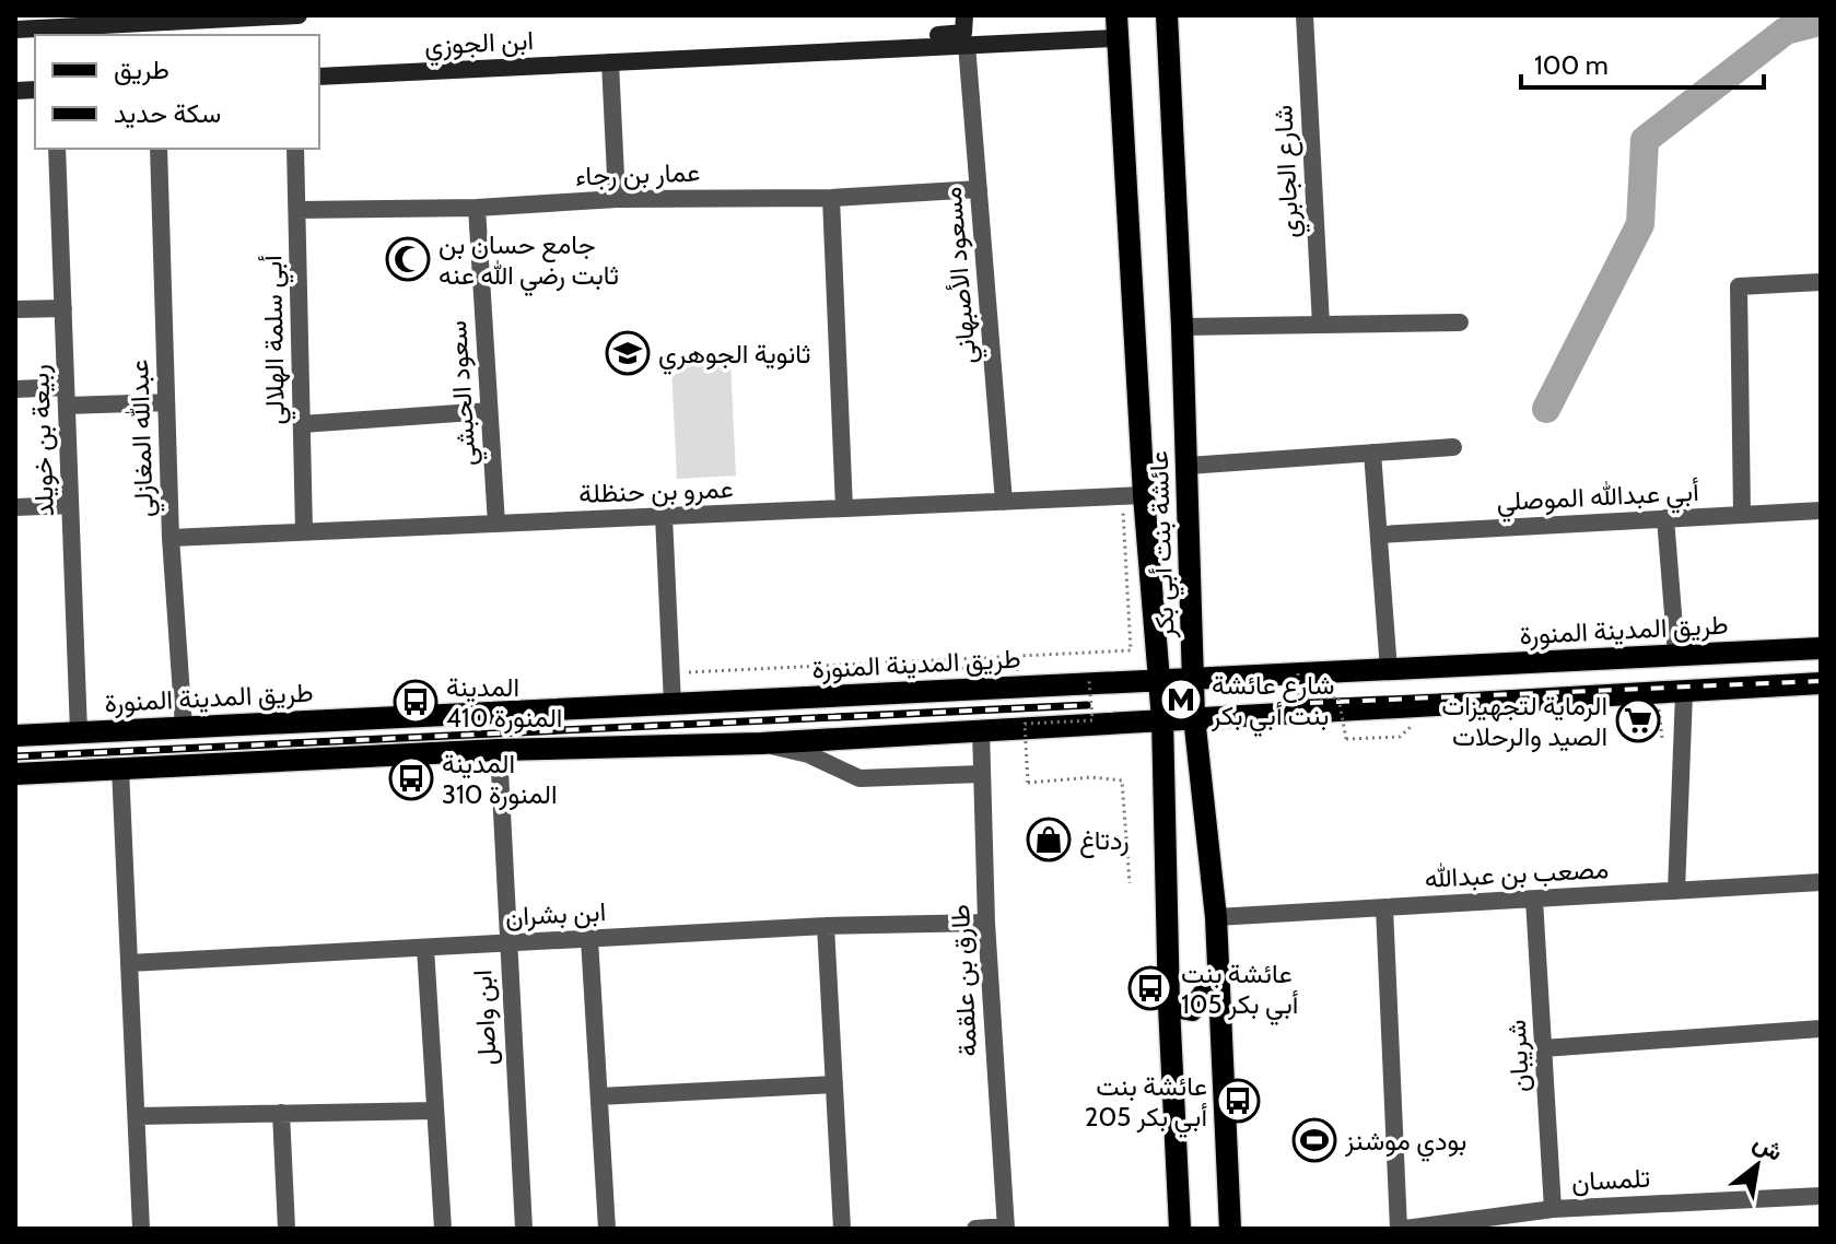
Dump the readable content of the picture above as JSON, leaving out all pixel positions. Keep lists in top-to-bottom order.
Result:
{
  "streets": {
    "main road": ["عائشة بنت أبي بكر", "طريق المدينة المنورة"],
    "street": [
      "ابن الجوزي",
      "شارع الجابري",
      "عمار بن رجاء",
      "مسعود الأصبهاني",
      "أبي سلمة الهلالي",
      "سعود الحبشي",
      "عبدالله المغازلي",
      "ربيعة بن خويلد",
      "عمرو بن حنظلة",
      "أبي عبدالله الموصلي",
      "مصعب بن عبدالله",
      "ابن بشران",
      "طارق بن علقمة",
      "ابن واصل",
      "شريبان",
      "تلمسان"
    ]
  },
  "crossings": [
    ["ابن الجوزي", "مسعود الأصبهاني"],
    ["ابن الجوزي", "عائشة بنت أبي بكر"],
    ["عمار بن رجاء", "مسعود الأصبهاني"],
    ["عمار بن رجاء", "أبي سلمة الهلالي"],
    ["عمار بن رجاء", "سعود الحبشي"],
    ["مسعود الأصبهاني", "عمرو بن حنظلة"],
    ["أبي سلمة الهلالي", "عمرو بن حنظلة"],
    ["سعود الحبشي", "عمرو بن حنظلة"],
    ["عبدالله المغازلي", "عمرو بن حنظلة"],
    ["عبدالله المغازلي", "طريق المدينة المنورة"],
    ["ربيعة بن خويلد", "طريق المدينة المنورة"],
    ["عمرو بن حنظلة", "عائشة بنت أبي بكر"],
    ["عائشة بنت أبي بكر", "طريق المدينة المنورة"],
    ["عائشة بنت أبي بكر", "مصعب بن عبدالله"],
    ["مصعب بن عبدالله", "شريبان"],
    ["ابن بشران", "طارق بن علقمة"],
    ["ابن بشران", "ابن واصل"],
    ["شريبان", "تلمسان"]
  ],
  "places": {
    "mosque": ["جامع حسان بن ثابت رضي الله عنه"],
    "school or university": ["ثانوية الجوهري"],
    "metro station": ["شارع عائشة بنت أبي بكر"],
    "bus stop": [
      "المدينة المنورة 410",
      "المدينة المنورة 310",
      "عائشة بنت أبي بكر 105",
      "عائشة بنت أبي بكر 205"
    ],
    "supermarket": ["الرماية لتجهيزات الصيد والرحلات"],
    "shop": ["ردتاغ"],
    "sports": ["بودي موشنز"]
  },
  "legend": ["طريق", "سكة حديد"],
  "scale_bar": "100 m",
  "north": "top right"
}
